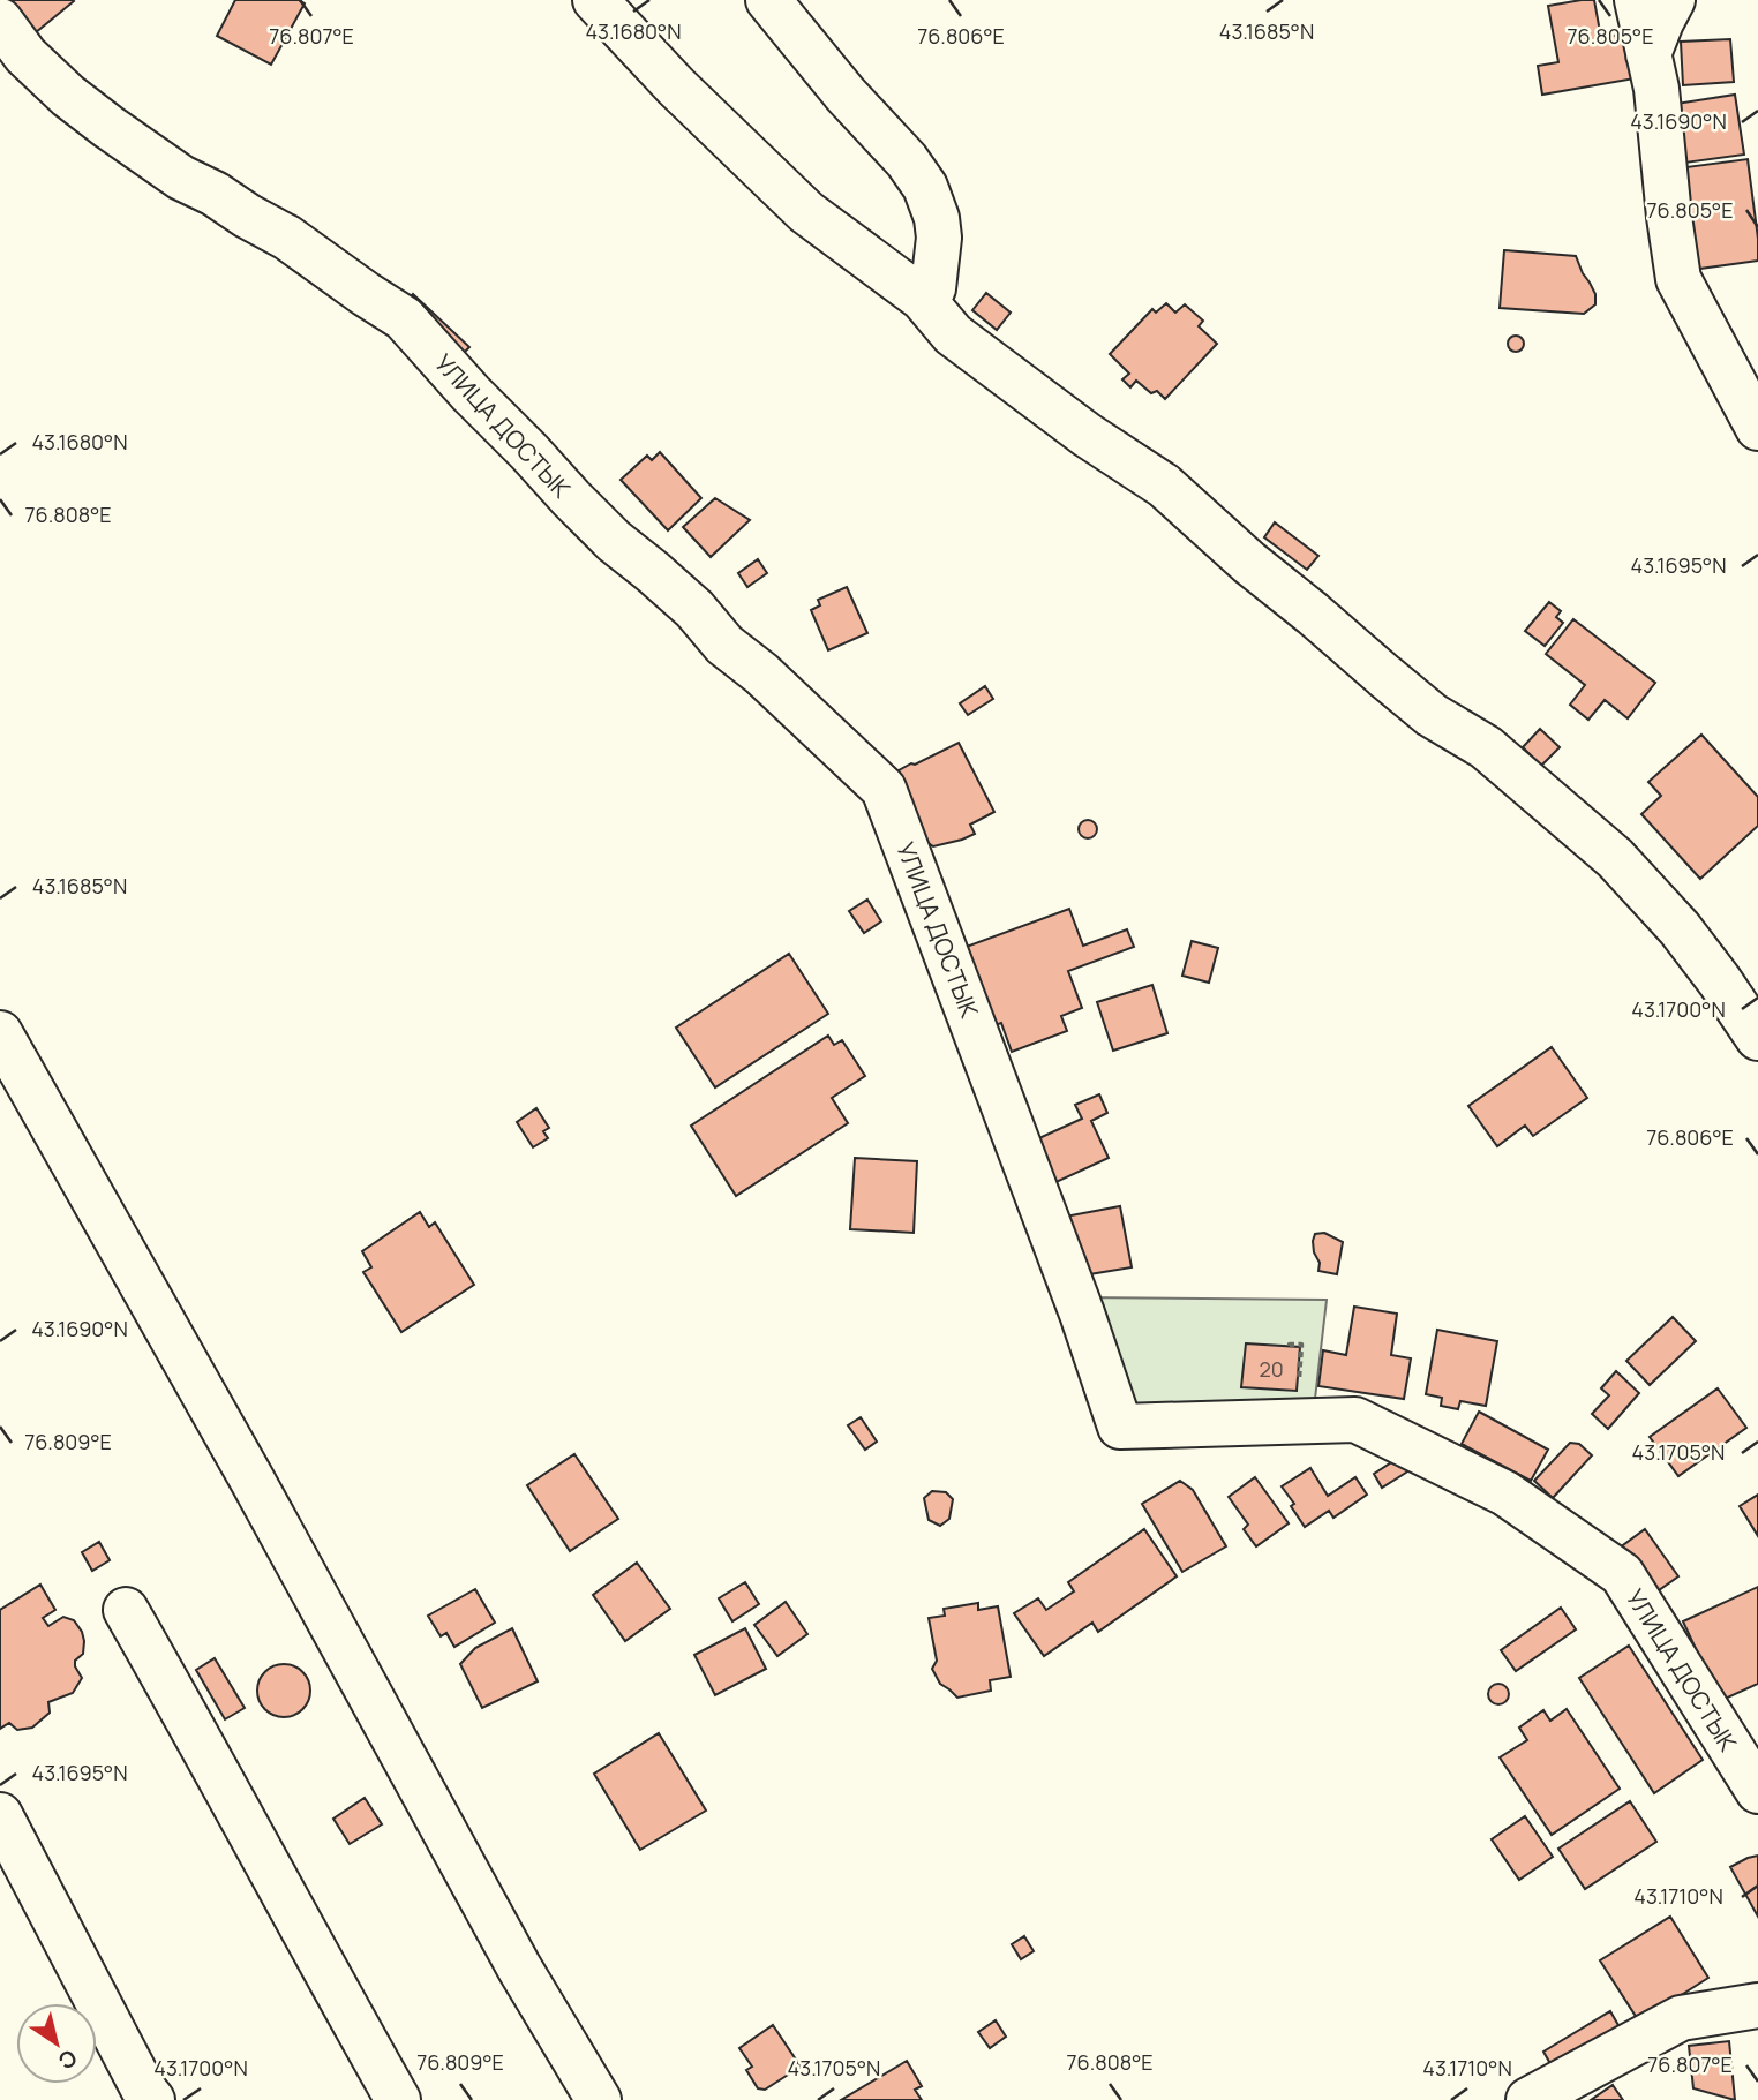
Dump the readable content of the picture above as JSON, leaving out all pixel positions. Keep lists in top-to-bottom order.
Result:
{
  "streets": {
    "street": ["УЛИЦА ДОСТЫК"]
  },
  "house_numbers": ["20"],
  "north": "bottom right",
  "coordinates": [
    "43.1680°N",
    "43.1685°N",
    "76.807°E",
    "76.806°E",
    "76.805°E",
    "43.1690°N",
    "76.808°E",
    "43.1695°N",
    "43.1700°N",
    "76.809°E",
    "43.1705°N",
    "43.1710°N"
  ]
}
